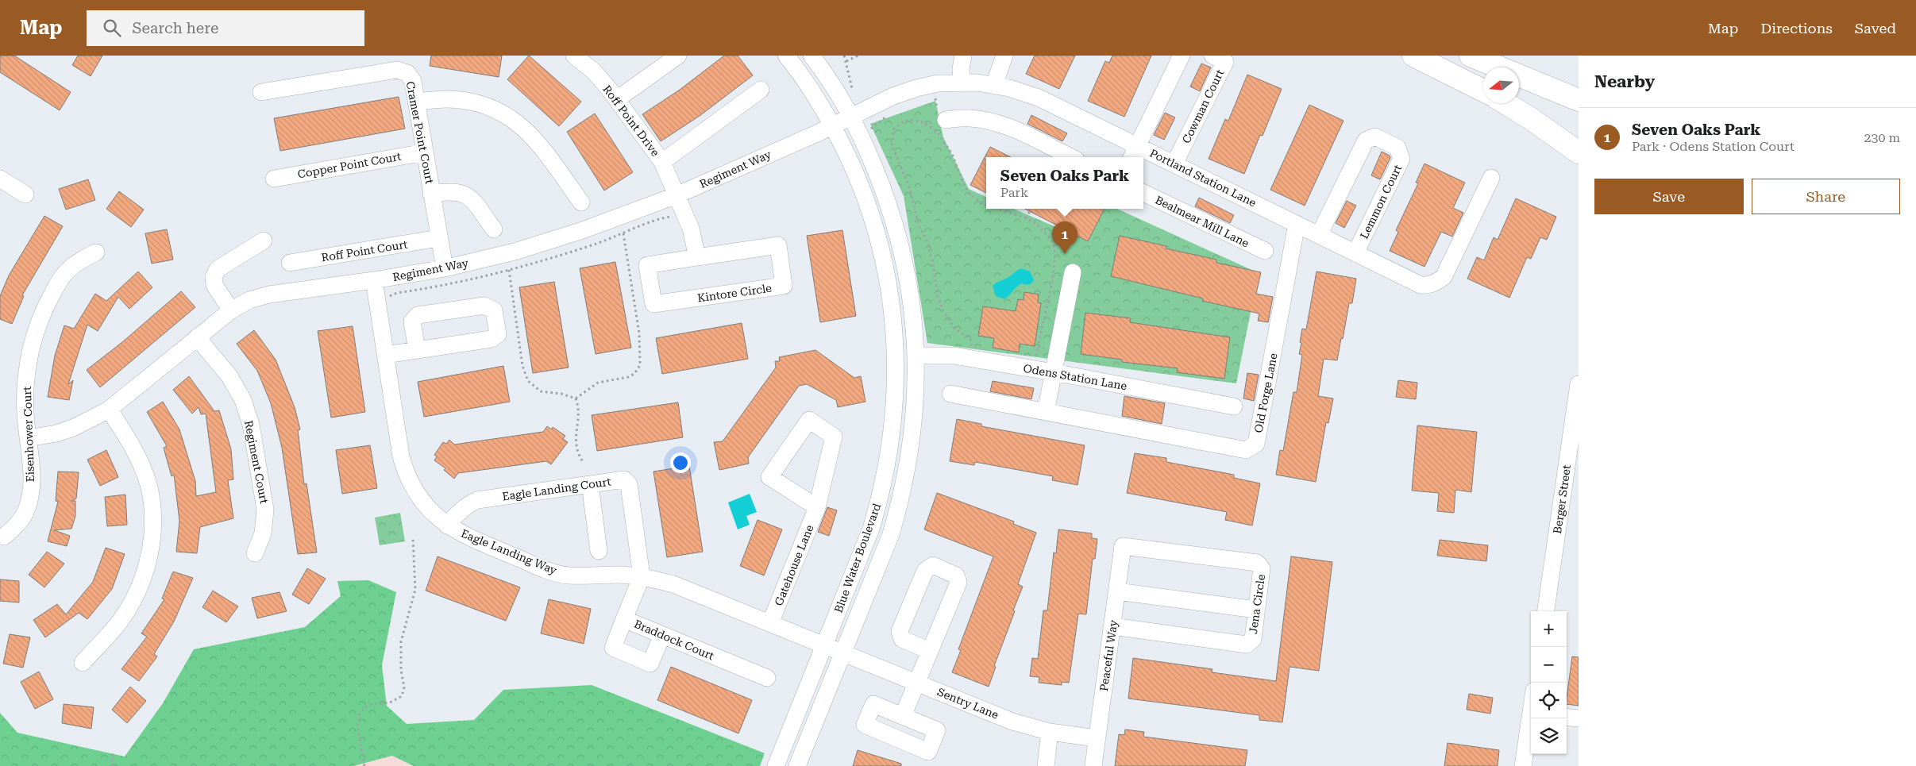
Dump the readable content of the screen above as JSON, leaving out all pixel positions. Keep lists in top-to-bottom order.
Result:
{
  "streets": {
    "street": [
      "Cowman Court",
      "Roff Point Drive",
      "Cramer Point Court",
      "Copper Point Court",
      "Regiment Way",
      "Portland Station Lane",
      "Lemmon Court",
      "Bealmear Mill Lane",
      "Roff Point Court",
      "Kintore Circle",
      "Odens Station Lane",
      "Old Forge Lane",
      "Eisenhower Court",
      "Regiment Court",
      "Eagle Landing Court",
      "Berger Street",
      "Eagle Landing Way",
      "Blue Water Boulevard",
      "Gatehouse Lane",
      "Jena Circle",
      "Braddock Court",
      "Peaceful Way",
      "Sentry Lane"
    ]
  },
  "crossings": [
    ["Cowman Court", "Portland Station Lane"],
    ["Roff Point Drive", "Regiment Way"],
    ["Cramer Point Court", "Copper Point Court"],
    ["Cramer Point Court", "Regiment Way"],
    ["Cramer Point Court", "Roff Point Court"],
    ["Regiment Way", "Portland Station Lane"],
    ["Regiment Way", "Eisenhower Court"],
    ["Regiment Way", "Regiment Court"],
    ["Regiment Way", "Eagle Landing Way"],
    ["Regiment Way", "Blue Water Boulevard"],
    ["Portland Station Lane", "Lemmon Court"],
    ["Portland Station Lane", "Old Forge Lane"],
    ["Portland Station Lane", "Blue Water Boulevard"],
    ["Odens Station Lane", "Blue Water Boulevard"],
    ["Eagle Landing Court", "Eagle Landing Way"],
    ["Eagle Landing Court", "Braddock Court"],
    ["Eagle Landing Way", "Blue Water Boulevard"],
    ["Eagle Landing Way", "Gatehouse Lane"],
    ["Eagle Landing Way", "Braddock Court"],
    ["Eagle Landing Way", "Sentry Lane"],
    ["Blue Water Boulevard", "Sentry Lane"],
    ["Jena Circle", "Peaceful Way"],
    ["Peaceful Way", "Sentry Lane"]
  ],
  "north": "left",
  "page": {
    "header": "Map",
    "search": "Search here",
    "nav": ["Map", "Directions", "Saved"],
    "heading": "Nearby",
    "list": [
      {
        "mark": "1",
        "name": "Seven Oaks Park",
        "note": "Park · Odens Station Court",
        "value": "230 m"
      }
    ],
    "popup": ["Seven Oaks Park", "Park"],
    "buttons": ["Save", "Share"],
    "pins": "1",
    "map_buttons": ["+", "−"]
  }
}
